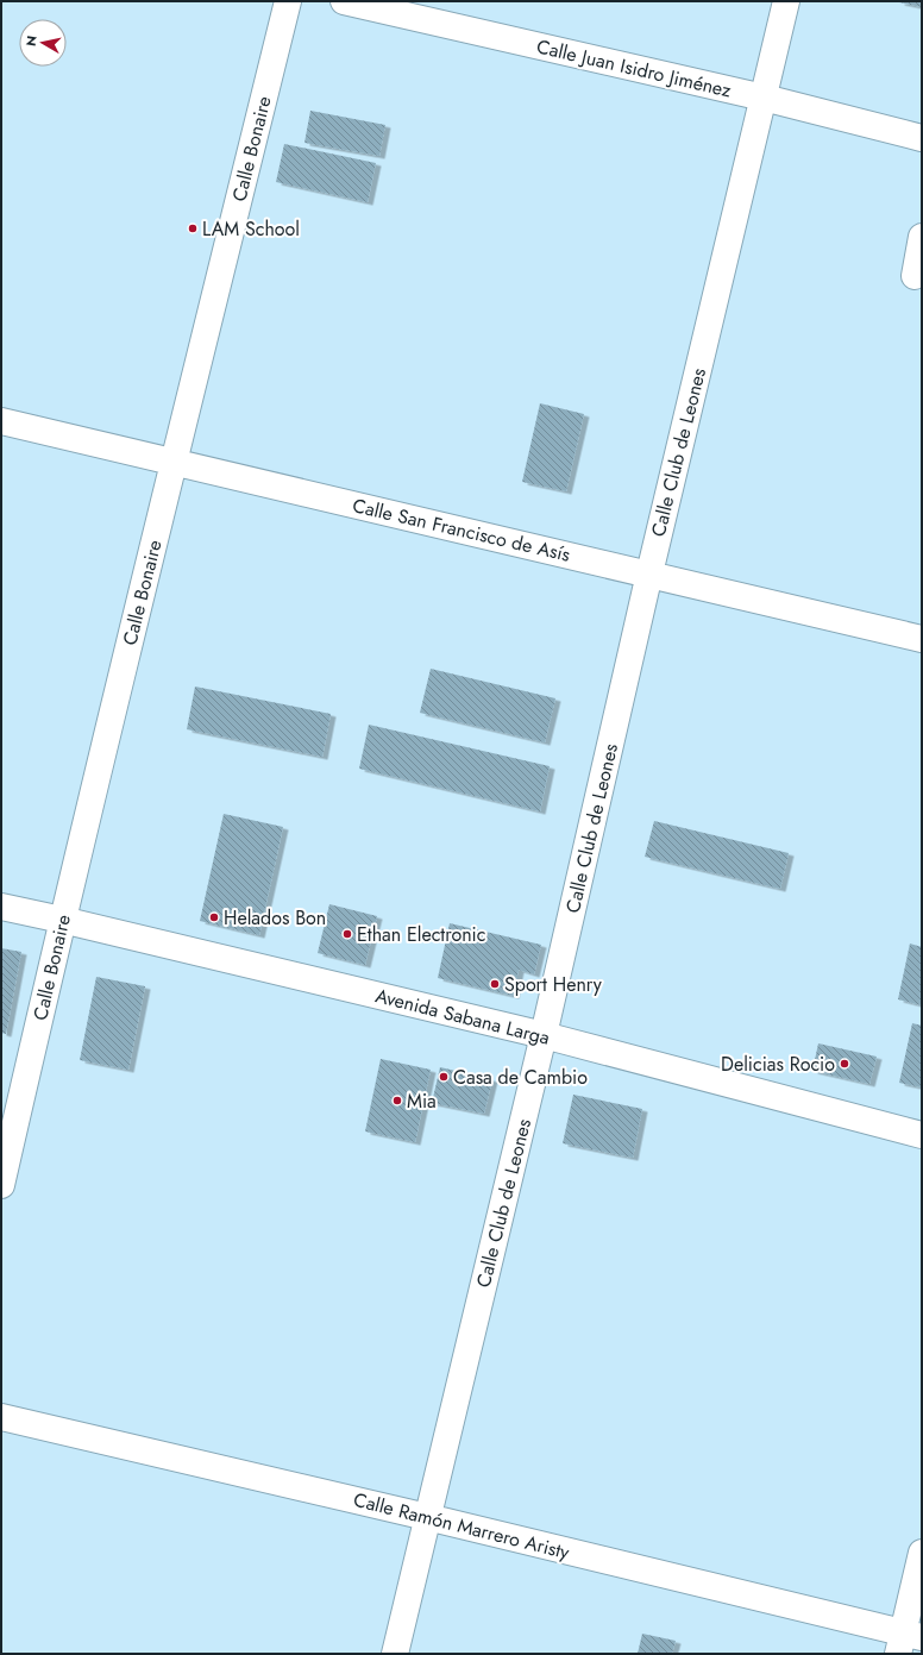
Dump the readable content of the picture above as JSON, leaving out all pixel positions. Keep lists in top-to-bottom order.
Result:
{
  "streets": {
    "street": [
      "Calle Juan Isidro Jiménez",
      "Calle Bonaire",
      "Calle Club de Leones",
      "Calle San Francisco de Asís",
      "Avenida Sabana Larga",
      "Calle Ramón Marrero Aristy"
    ]
  },
  "crossings": [
    ["Calle Juan Isidro Jiménez", "Calle Club de Leones"],
    ["Calle Bonaire", "Calle San Francisco de Asís"],
    ["Calle Bonaire", "Avenida Sabana Larga"],
    ["Calle Club de Leones", "Calle San Francisco de Asís"],
    ["Calle Club de Leones", "Avenida Sabana Larga"],
    ["Calle Club de Leones", "Calle Ramón Marrero Aristy"]
  ],
  "places": [
    "LAM School",
    "Helados Bon",
    "Ethan Electronic",
    "Sport Henry",
    "Delicias Rocio",
    "Casa de Cambio",
    "Mia"
  ],
  "north": "left"
}
